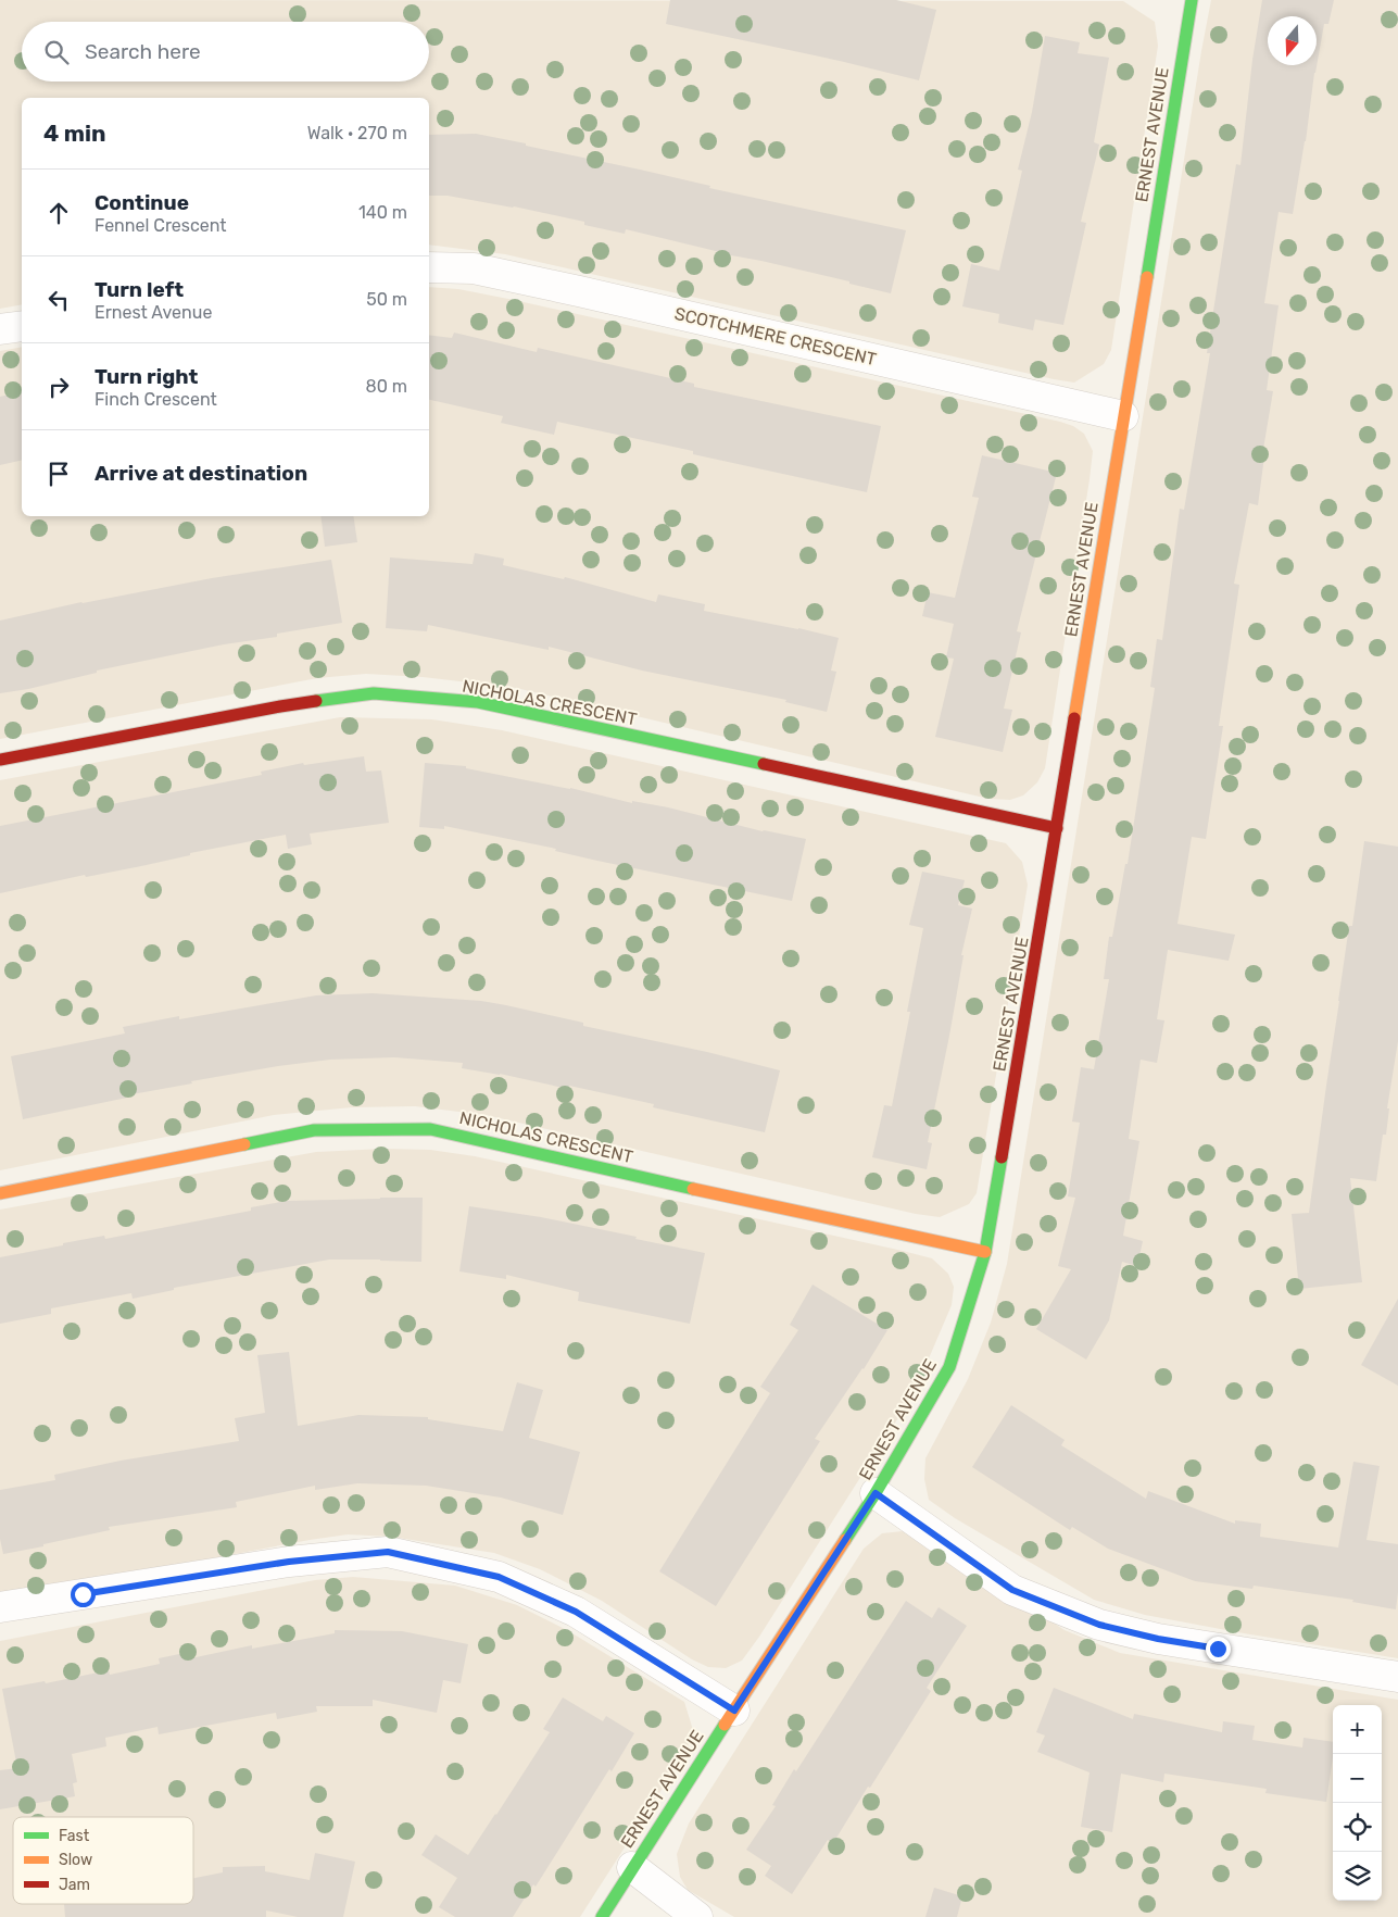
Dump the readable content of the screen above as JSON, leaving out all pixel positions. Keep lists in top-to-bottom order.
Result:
{
  "streets": {
    "street": ["ERNEST AVENUE", "SCOTCHMERE CRESCENT", "NICHOLAS CRESCENT"]
  },
  "crossings": [
    ["ERNEST AVENUE", "SCOTCHMERE CRESCENT"],
    ["ERNEST AVENUE", "NICHOLAS CRESCENT"]
  ],
  "legend": ["Fast", "Slow", "Jam"],
  "north": "bottom",
  "page": {
    "search": "Search here",
    "heading": ["4 min", "Walk · 270 m"],
    "list": [
      ["Continue", "Fennel Crescent", "140 m"],
      ["Turn left", "Ernest Avenue", "50 m"],
      ["Turn right", "Finch Crescent", "80 m"],
      "Arrive at destination"
    ],
    "map_buttons": ["+", "−"]
  }
}
